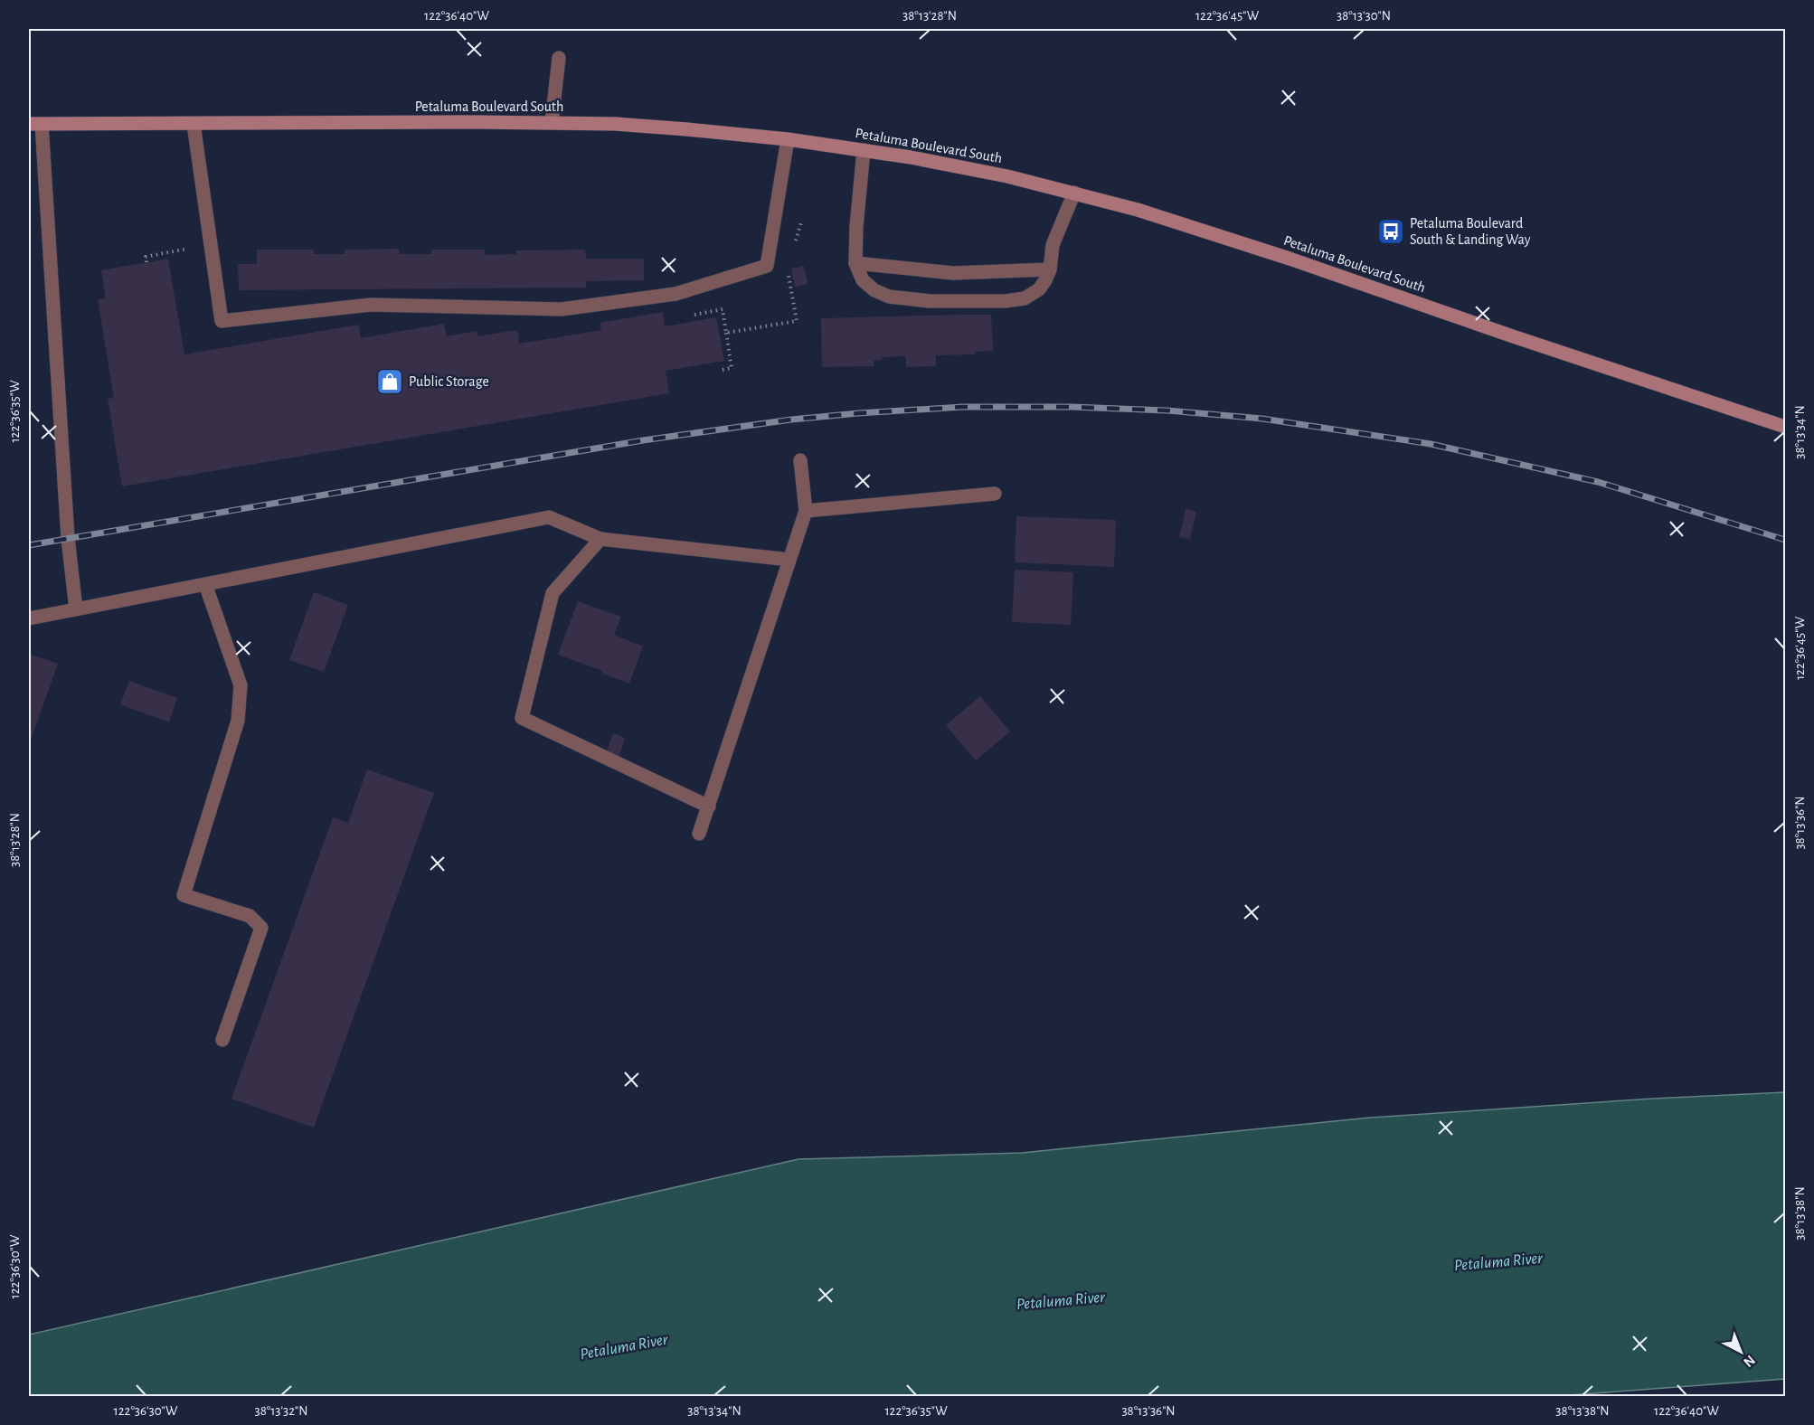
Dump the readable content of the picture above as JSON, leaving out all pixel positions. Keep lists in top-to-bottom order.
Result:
{
  "streets": {
    "main road": ["Petaluma Boulevard South"]
  },
  "water": ["Petaluma River"],
  "places": {
    "bus stop": ["Petaluma Boulevard South & Landing Way"],
    "shop": ["Public Storage"]
  },
  "north": "bottom right",
  "coordinates": [
    "122°36'40\"W",
    "38°13'28\"N",
    "122°36'45\"W",
    "38°13'30\"N",
    "122°36'35\"W",
    "38°13'34\"N",
    "38°13'36\"N",
    "38°13'38\"N",
    "122°36'30\"W",
    "38°13'32\"N"
  ]
}
